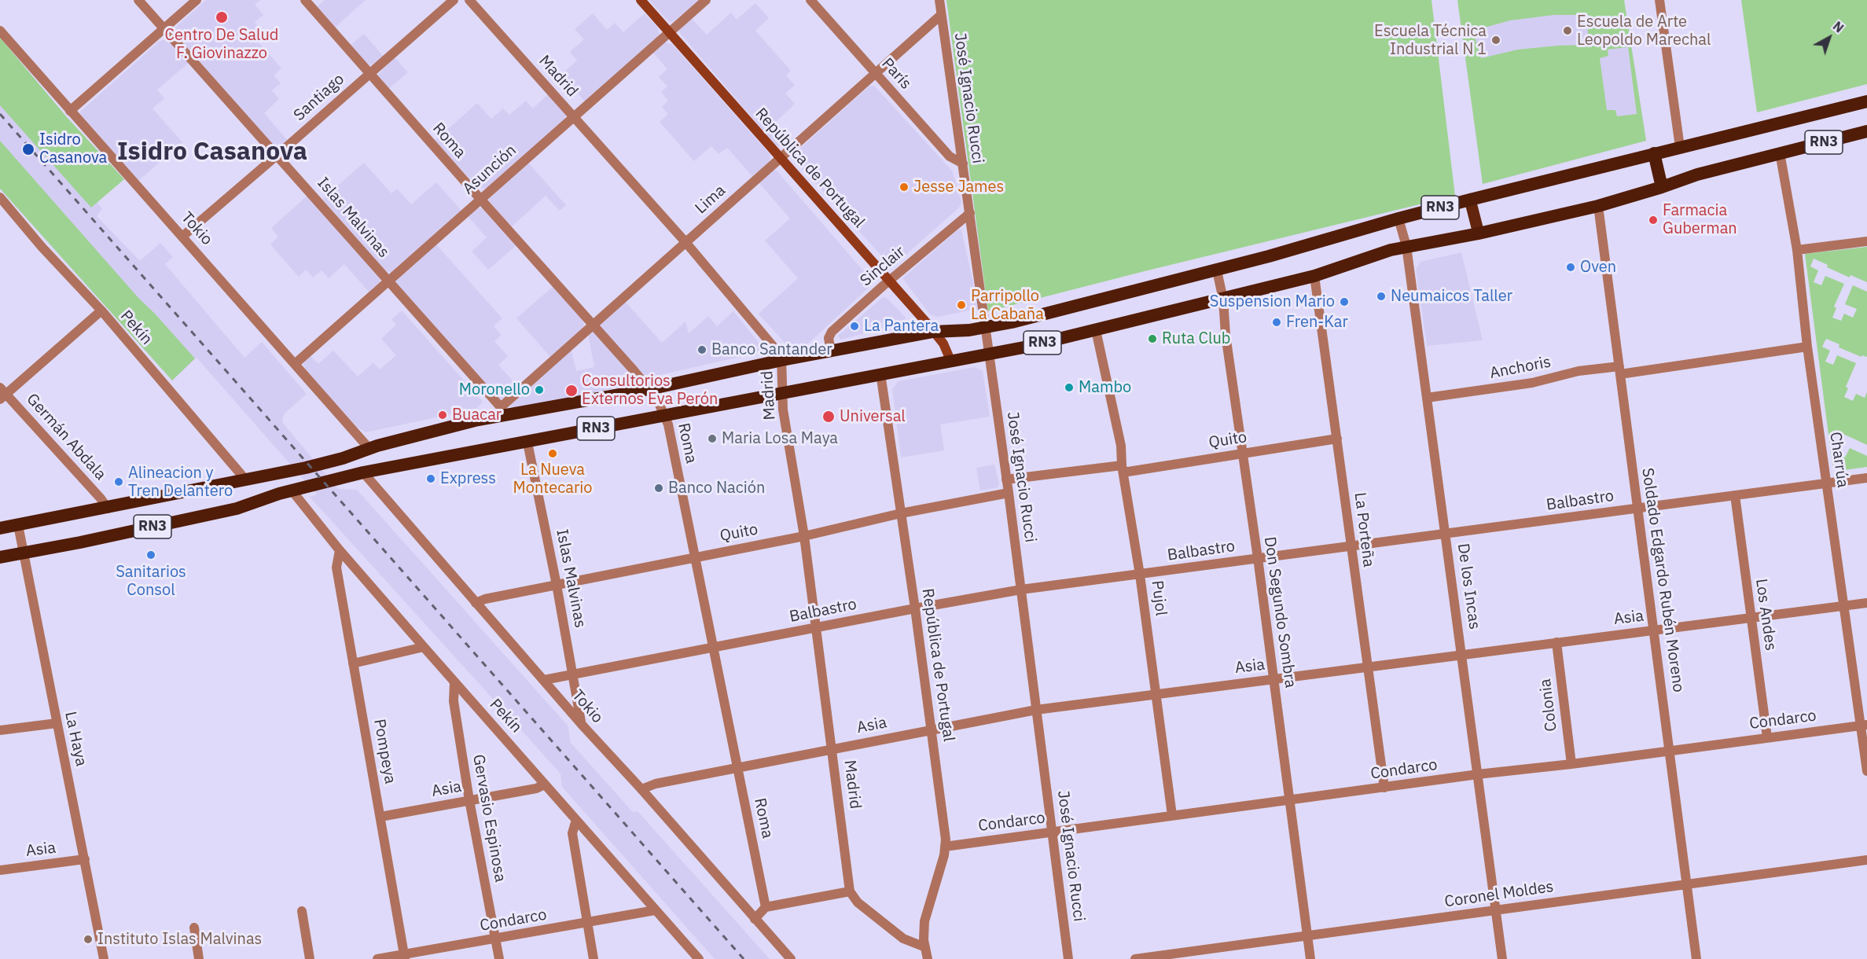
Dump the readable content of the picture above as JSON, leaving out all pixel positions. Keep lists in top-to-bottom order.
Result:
{
  "streets": {
    "highway": ["RN3"],
    "main road": ["República de Portugal"],
    "street": [
      "París",
      "Madrid",
      "Santiago",
      "José Ignacio Rucci",
      "Roma",
      "Asunción",
      "Lima",
      "Islas Malvinas",
      "Tokio",
      "Sinclair",
      "Pekín",
      "Anchoris",
      "Germán Abdala",
      "Quito",
      "Charrúa",
      "Balbastro",
      "La Porteña",
      "Soldado Edgardo Rubén Moreno",
      "De los Incas",
      "Pujol",
      "Don Segundo Sombra",
      "Los Andes",
      "Asia",
      "Colonia",
      "Condarco",
      "La Haya",
      "Pompeya",
      "Gervasio Espinosa",
      "Coronel Moldes"
    ]
  },
  "crossings": [
    ["París", "José Ignacio Rucci"],
    ["París", "Lima"],
    ["Madrid", "RN3"],
    ["Madrid", "Asunción"],
    ["Madrid", "Lima"],
    ["Madrid", "Quito"],
    ["Madrid", "Balbastro"],
    ["Madrid", "Asia"],
    ["Santiago", "Roma"],
    ["Santiago", "Islas Malvinas"],
    ["Santiago", "Tokio"],
    ["José Ignacio Rucci", "RN3"],
    ["José Ignacio Rucci", "Lima"],
    ["José Ignacio Rucci", "Sinclair"],
    ["José Ignacio Rucci", "Quito"],
    ["José Ignacio Rucci", "Balbastro"],
    ["José Ignacio Rucci", "Asia"],
    ["José Ignacio Rucci", "Condarco"],
    ["Roma", "RN3"],
    ["Roma", "Asunción"],
    ["Roma", "Lima"],
    ["Roma", "Quito"],
    ["Roma", "Balbastro"],
    ["Roma", "Asia"],
    ["RN3", "República de Portugal"],
    ["RN3", "Lima"],
    ["RN3", "Islas Malvinas"],
    ["RN3", "Tokio"],
    ["RN3", "Sinclair"],
    ["RN3", "Pekín"],
    ["RN3", "Germán Abdala"],
    ["RN3", "Charrúa"],
    ["RN3", "La Porteña"],
    ["RN3", "Soldado Edgardo Rubén Moreno"],
    ["RN3", "De los Incas"],
    ["RN3", "Pujol"],
    ["RN3", "Don Segundo Sombra"],
    ["RN3", "La Haya"],
    ["República de Portugal", "Asunción"],
    ["República de Portugal", "Lima"],
    ["República de Portugal", "Sinclair"],
    ["República de Portugal", "Quito"],
    ["República de Portugal", "Balbastro"],
    ["República de Portugal", "Asia"],
    ["República de Portugal", "Condarco"],
    ["Asunción", "Islas Malvinas"],
    ["Asunción", "Tokio"],
    ["Lima", "Islas Malvinas"],
    ["Islas Malvinas", "Tokio"],
    ["Islas Malvinas", "Quito"],
    ["Islas Malvinas", "Balbastro"],
    ["Tokio", "Quito"],
    ["Tokio", "Balbastro"],
    ["Tokio", "Asia"],
    ["Pekín", "Asia"],
    ["Pekín", "Condarco"],
    ["Pekín", "Pompeya"],
    ["Pekín", "Gervasio Espinosa"],
    ["Anchoris", "Charrúa"],
    ["Anchoris", "Soldado Edgardo Rubén Moreno"],
    ["Anchoris", "De los Incas"],
    ["Quito", "La Porteña"],
    ["Quito", "Pujol"],
    ["Quito", "Don Segundo Sombra"],
    ["Charrúa", "Balbastro"],
    ["Charrúa", "Asia"],
    ["Charrúa", "Condarco"],
    ["Balbastro", "La Porteña"],
    ["Balbastro", "Soldado Edgardo Rubén Moreno"],
    ["Balbastro", "De los Incas"],
    ["Balbastro", "Pujol"],
    ["Balbastro", "Don Segundo Sombra"],
    ["Balbastro", "Los Andes"],
    ["La Porteña", "Asia"],
    ["La Porteña", "Condarco"],
    ["Soldado Edgardo Rubén Moreno", "Asia"],
    ["Soldado Edgardo Rubén Moreno", "Condarco"],
    ["Soldado Edgardo Rubén Moreno", "Coronel Moldes"],
    ["De los Incas", "Asia"],
    ["De los Incas", "Condarco"],
    ["De los Incas", "Coronel Moldes"],
    ["Pujol", "Asia"],
    ["Pujol", "Condarco"],
    ["Don Segundo Sombra", "Asia"],
    ["Don Segundo Sombra", "Condarco"],
    ["Don Segundo Sombra", "Coronel Moldes"],
    ["Los Andes", "Asia"],
    ["Los Andes", "Condarco"],
    ["Asia", "Colonia"],
    ["Asia", "La Haya"],
    ["Asia", "Pompeya"],
    ["Asia", "Gervasio Espinosa"],
    ["Colonia", "Condarco"],
    ["Condarco", "Pompeya"],
    ["Condarco", "Gervasio Espinosa"]
  ],
  "districts": ["Isidro Casanova"],
  "places": [
    "Centro De Salud F. Giovinazzo",
    "Escuela de Arte Leopoldo Marechal",
    "Escuela Técnica Industrial N 1",
    "Isidro Casanova",
    "Jesse James",
    "Farmacia Guberman",
    "Oven",
    "Neumaicos Taller",
    "Suspension Mario",
    "Parripollo La Cabaña",
    "Fren-Kar",
    "La Pantera",
    "Ruta Club",
    "Banco Santander",
    "Mambo",
    "Moronello",
    "Consultorios Externos Eva Perón",
    "Buacar",
    "Universal",
    "Maria Losa Maya",
    "La Nueva Montecario",
    "Express",
    "Alineacion y Tren Delantero",
    "Banco Nación",
    "Sanitarios Consol",
    "Instituto Islas Malvinas"
  ],
  "north": "top right"
}
